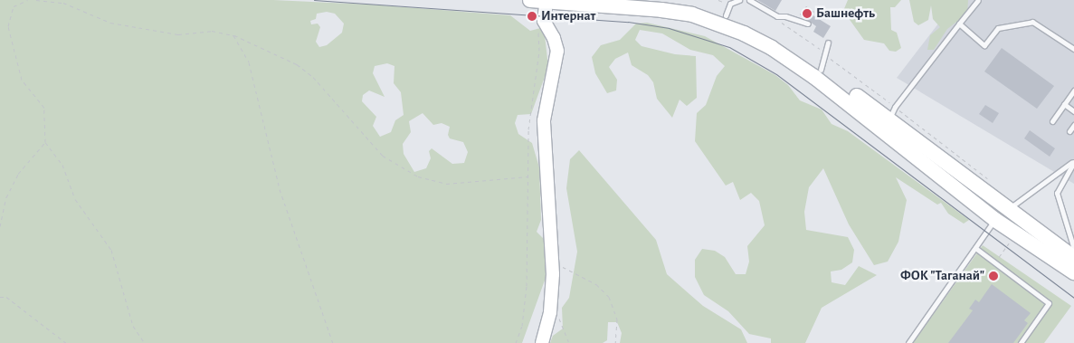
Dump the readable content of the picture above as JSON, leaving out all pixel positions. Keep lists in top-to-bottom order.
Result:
{
  "places": ["Башнефть", "Интернат", "ФОК \"Таганай\""]
}
